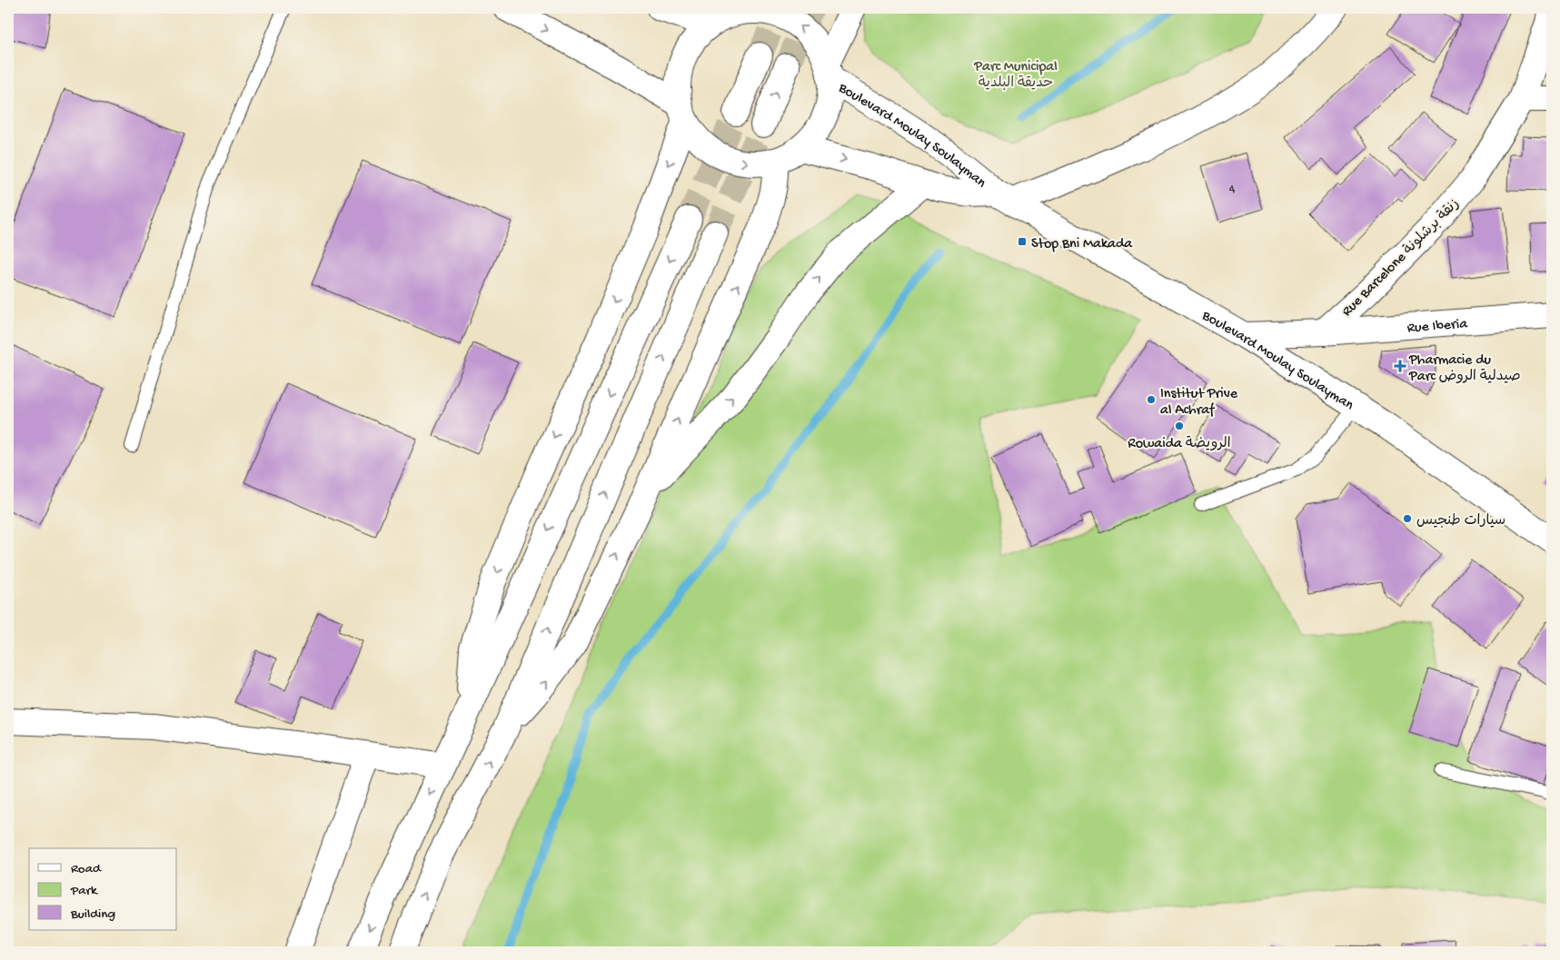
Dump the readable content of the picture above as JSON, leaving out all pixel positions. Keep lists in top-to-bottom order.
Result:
{
  "streets": {
    "main road": ["Boulevard Moulay Soulayman", "Rue Barcelone زنقة برشلونة", "Rue Iberia"]
  },
  "crossings": [
    ["Rue Barcelone زنقة برشلونة", "Rue Iberia"]
  ],
  "parks": ["Parc Municipal حديقة البلدية"],
  "places": {
    "transit": ["Stop Bni Makada"],
    "health": ["Pharmacie du Parc صيدلية الروض"],
    "other": ["Institut Prive al Achraf", "Rowaida الرويضة", "سيارات طنجيس"]
  },
  "house_numbers": ["4"],
  "legend": ["Road", "Park", "Building"]
}
